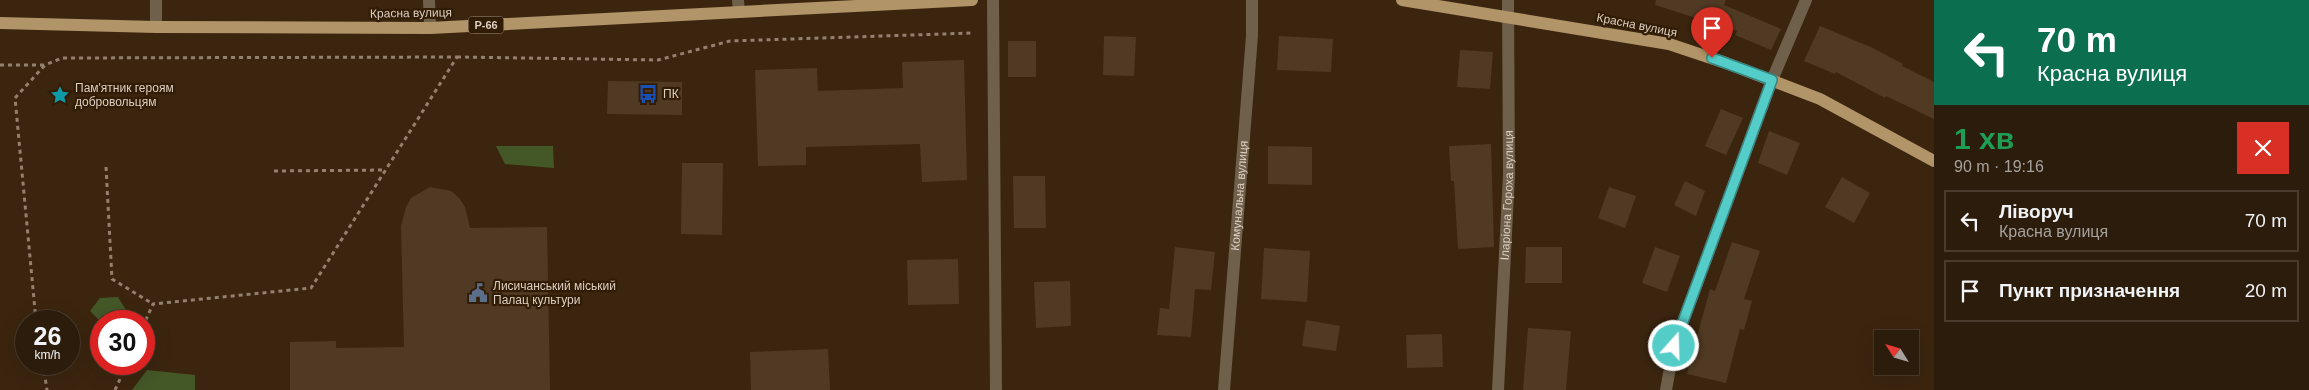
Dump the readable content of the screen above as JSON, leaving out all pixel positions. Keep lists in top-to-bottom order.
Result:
{
  "streets": {
    "main road": ["Красна вулиця", "Р-66"],
    "street": ["Комунальна вулиця", "Іларіона Гороха вулиця"]
  },
  "crossings": [
    ["Красна вулиця", "Іларіона Гороха вулиця"]
  ],
  "places": {
    "bus stop": ["ПК"],
    "place": ["Пам'ятник героям добровольцям"],
    "public building": ["Лисичанський міський Палац культури"]
  },
  "north": "top left",
  "page": {
    "turn": ["70 m", "Красна вулиця"],
    "heading": ["1 хв", "90 m · 19:16"],
    "list": [
      {
        "name": "Ліворуч",
        "note": "Красна вулиця",
        "value": "70 m"
      },
      {
        "name": "Пункт призначення",
        "value": "20 m"
      }
    ],
    "speed": "26 km/h",
    "limit": "30"
  }
}
